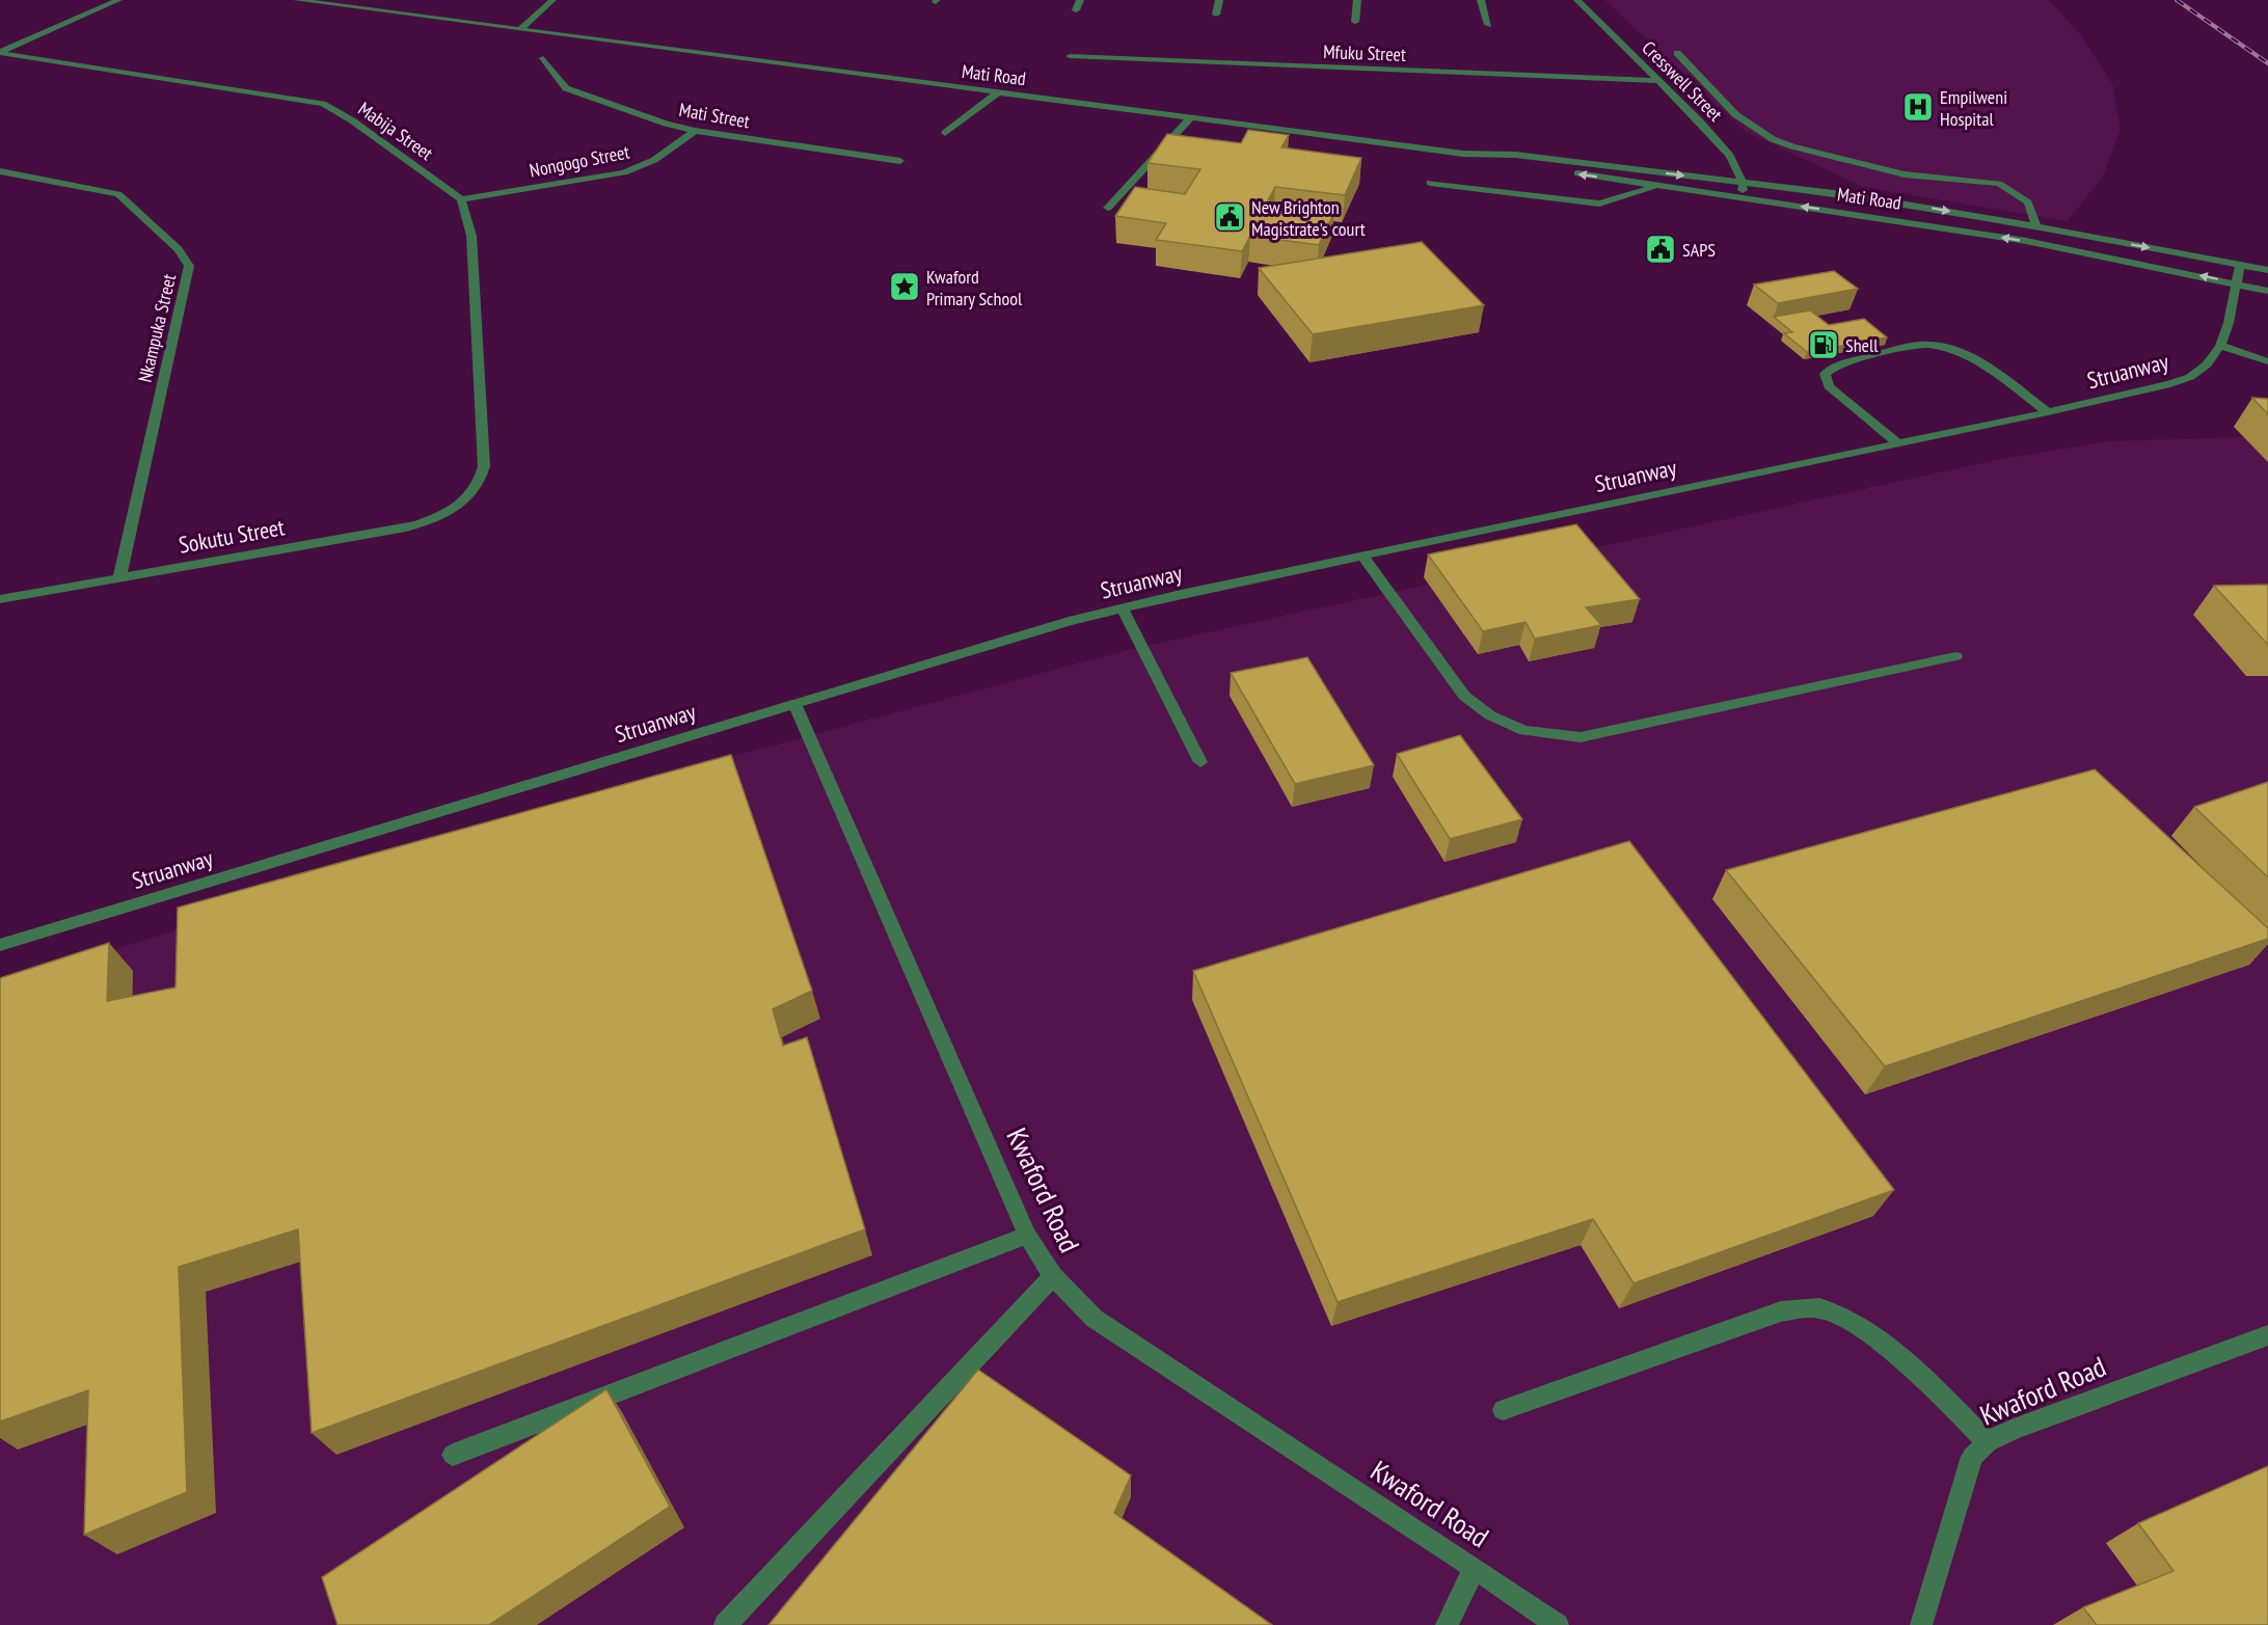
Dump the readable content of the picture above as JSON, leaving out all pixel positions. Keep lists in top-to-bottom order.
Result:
{
  "streets": {
    "street": [
      "Mfuku Street",
      "Mati Road",
      "Cresswell Street",
      "Mati Street",
      "Mabija Street",
      "Nongogo Street",
      "Nkampuka Street",
      "Struanway",
      "Sokutu Street",
      "Kwaford Road"
    ]
  },
  "crossings": [
    ["Mfuku Street", "Cresswell Street"],
    ["Mati Road", "Cresswell Street"],
    ["Mati Road", "Struanway"],
    ["Mati Street", "Nongogo Street"],
    ["Mabija Street", "Nongogo Street"],
    ["Mabija Street", "Sokutu Street"],
    ["Nongogo Street", "Sokutu Street"],
    ["Nkampuka Street", "Sokutu Street"],
    ["Struanway", "Kwaford Road"]
  ],
  "places": {
    "hospital": ["Empilweni Hospital"],
    "public building": ["New Brighton Magistrate's court", "SAPS"],
    "place": ["Kwaford Primary School"],
    "fuel station": ["Shell"]
  }
}
